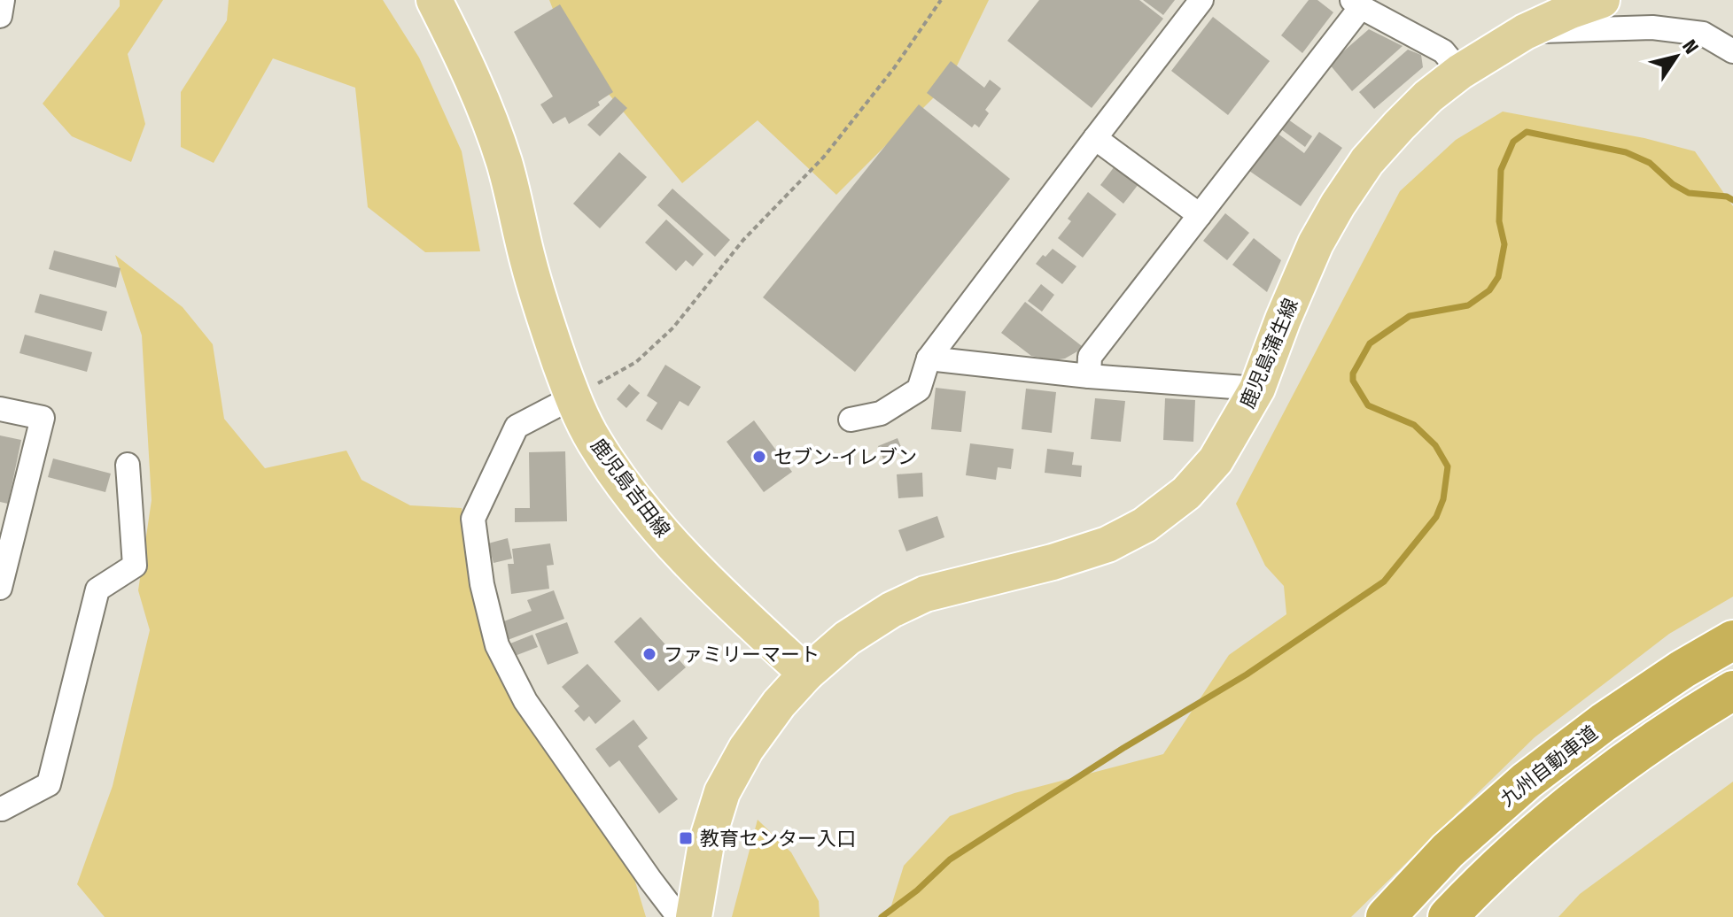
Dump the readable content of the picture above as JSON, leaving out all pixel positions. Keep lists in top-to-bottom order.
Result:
{
  "streets": {
    "highway": ["九州自動車道"],
    "main road": ["鹿児島蒲生線", "鹿児島吉田線"]
  },
  "crossings": [
    ["鹿児島蒲生線", "鹿児島吉田線"]
  ],
  "places": {
    "other": ["セブン-イレブン", "ファミリーマート"],
    "transit": ["教育センター入口"]
  },
  "north": "top right"
}
